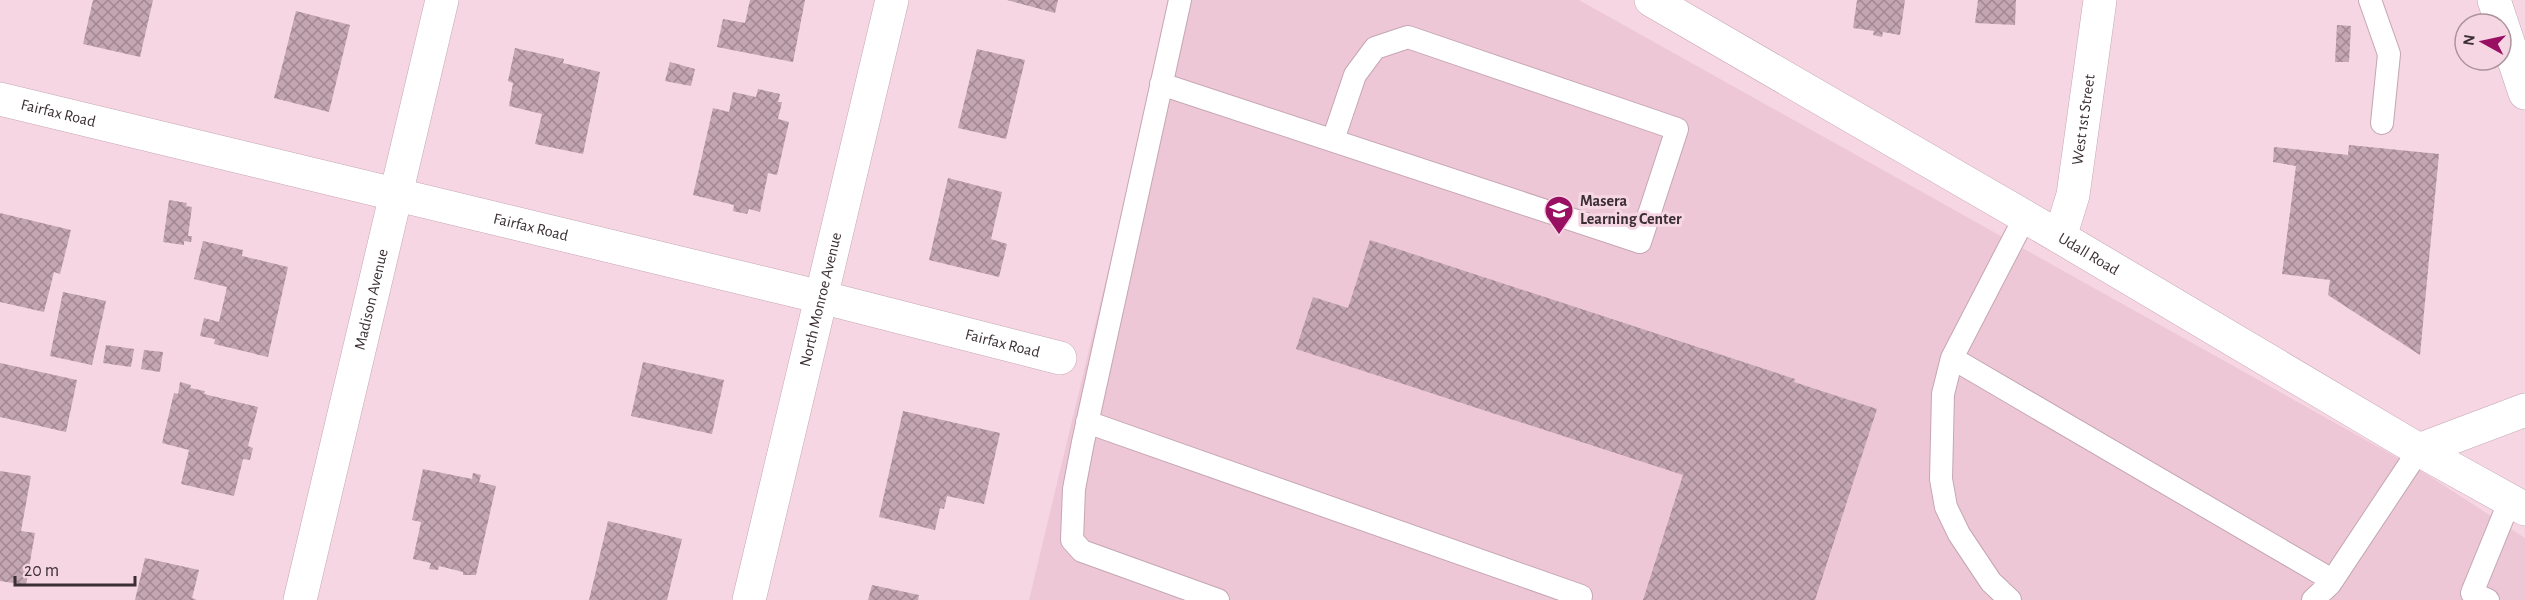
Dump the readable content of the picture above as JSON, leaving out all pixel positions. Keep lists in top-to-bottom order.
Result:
{
  "streets": {
    "street": [
      "Fairfax Road",
      "West 1st Street",
      "Udall Road",
      "Madison Avenue",
      "North Monroe Avenue"
    ]
  },
  "crossings": [
    ["Fairfax Road", "Madison Avenue"],
    ["Fairfax Road", "North Monroe Avenue"],
    ["West 1st Street", "Udall Road"]
  ],
  "places": {
    "school or university": ["Masera Learning Center"]
  },
  "scale_bar": "20 m",
  "north": "left"
}
